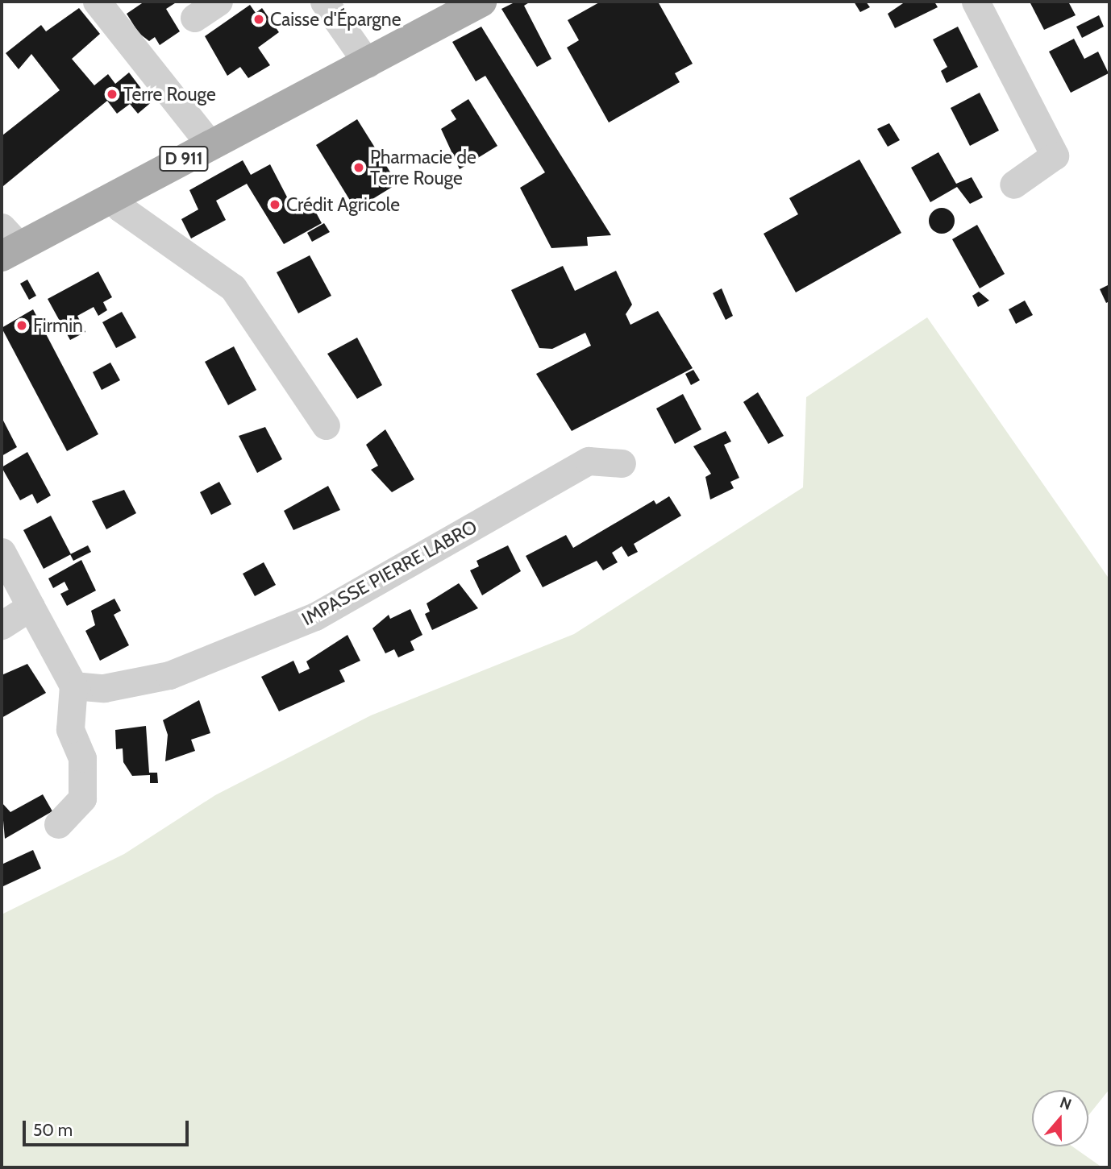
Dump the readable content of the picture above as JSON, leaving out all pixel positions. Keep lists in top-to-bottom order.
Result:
{
  "streets": {
    "main road": ["D 911"],
    "street": ["IMPASSE PIERRE LABRO"]
  },
  "places": [
    "Caisse d'Épargne",
    "Terre Rouge",
    "Pharmacie de Terre Rouge",
    "Crédit Agricole",
    "Firmin"
  ],
  "scale_bar": "50 m",
  "north": "top"
}
